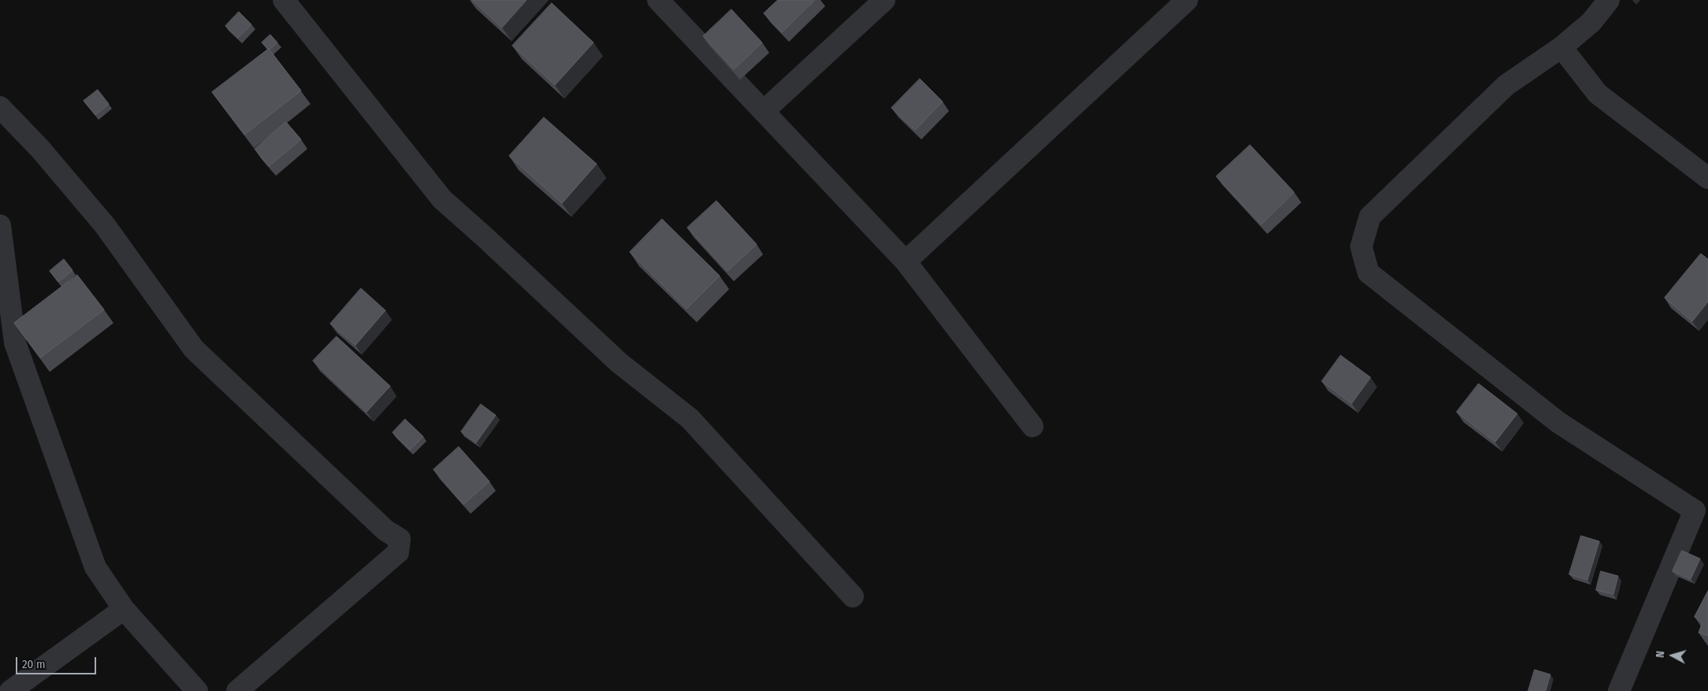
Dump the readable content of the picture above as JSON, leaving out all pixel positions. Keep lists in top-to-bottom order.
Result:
{
  "scale_bar": "20 m",
  "north": "left"
}
